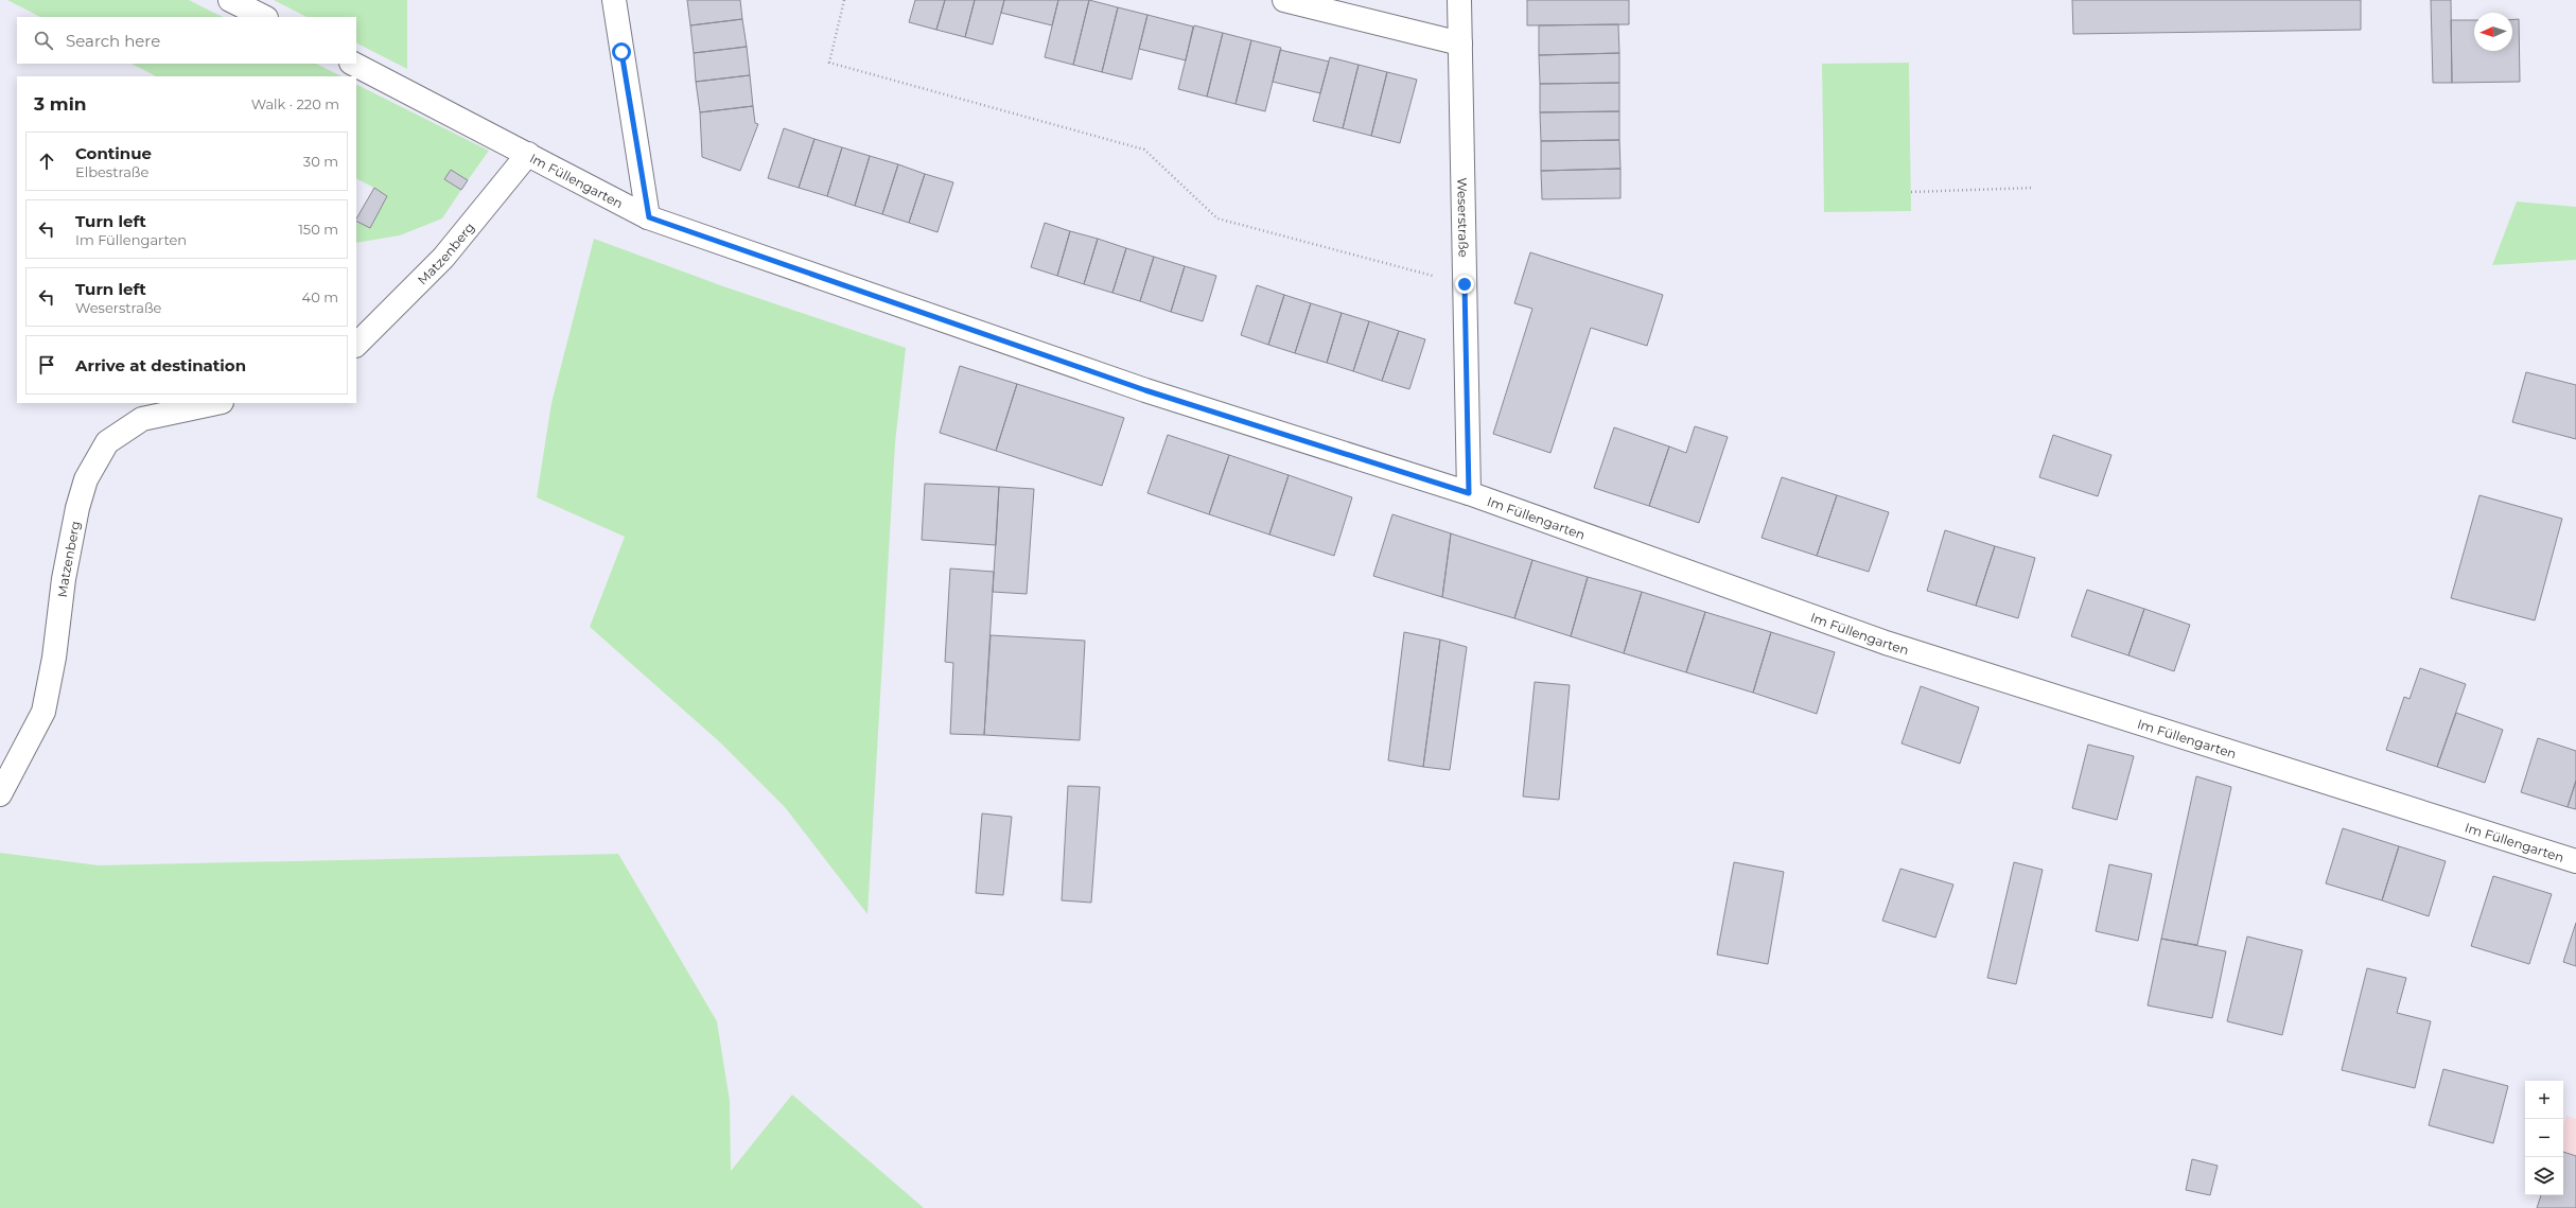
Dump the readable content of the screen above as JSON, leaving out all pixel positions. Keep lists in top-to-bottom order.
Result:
{
  "streets": {
    "street": ["Im Füllengarten", "Weserstraße", "Matzenberg"]
  },
  "crossings": [
    ["Im Füllengarten", "Weserstraße"],
    ["Im Füllengarten", "Matzenberg"]
  ],
  "north": "left",
  "page": {
    "search": "Search here",
    "heading": ["3 min", "Walk · 220 m"],
    "list": [
      ["Continue", "Elbestraße", "30 m"],
      ["Turn left", "Im Füllengarten", "150 m"],
      ["Turn left", "Weserstraße", "40 m"],
      "Arrive at destination"
    ],
    "map_buttons": ["+", "−"]
  }
}
